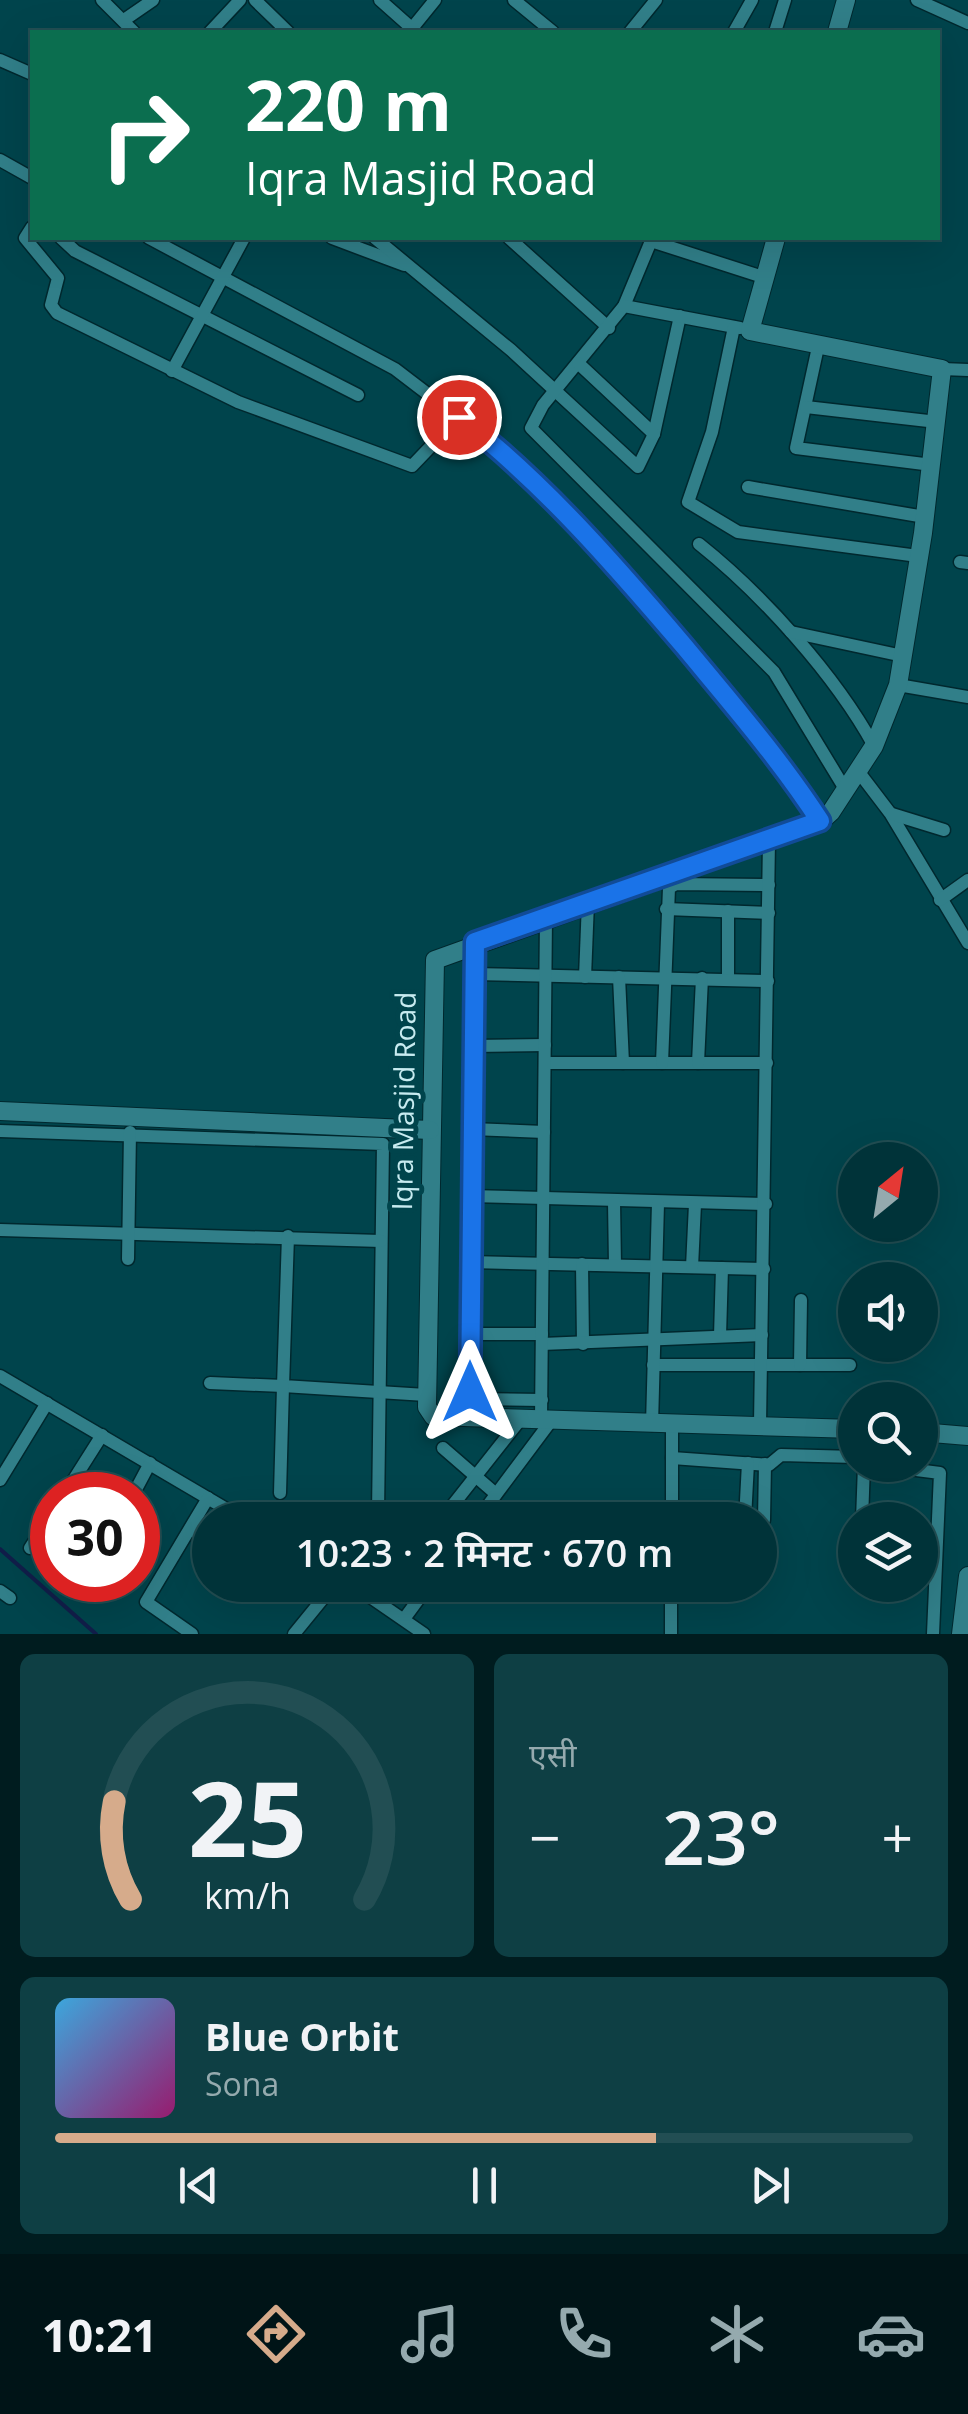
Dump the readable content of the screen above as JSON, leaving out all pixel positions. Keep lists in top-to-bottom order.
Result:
{
  "streets": {
    "street": ["Iqra Masjid Road"]
  },
  "north": "top right",
  "page": {
    "turn": ["220 m", "Iqra Masjid Road"],
    "limit": "30",
    "trip": "10:23 · 2 मिनट · 670 m",
    "tile": "एसी",
    "heat": ["−", "23°", "+"],
    "song": ["Blue Orbit", "Sona"],
    "tabs": "10:21",
    "gauge": ["25", "km/h"]
  }
}
